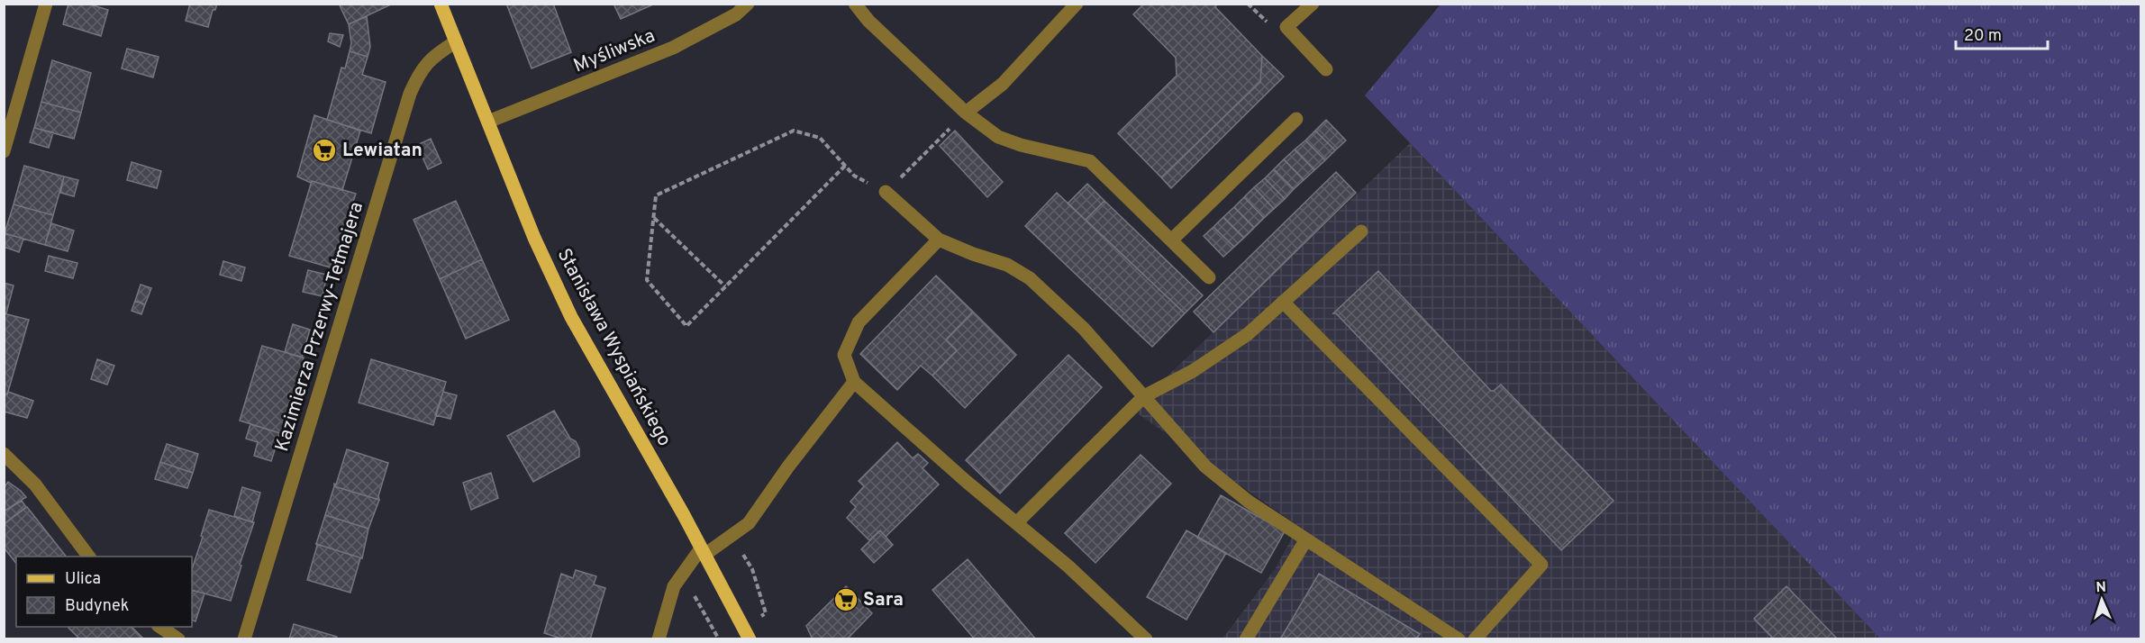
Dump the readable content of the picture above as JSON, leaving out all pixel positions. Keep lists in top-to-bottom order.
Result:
{
  "streets": {
    "main road": ["Stanisława Wyspiańskiego"],
    "street": ["Myśliwska", "Kazimierza Przerwy-Tetmajera"]
  },
  "crossings": [
    ["Myśliwska", "Stanisława Wyspiańskiego"],
    ["Kazimierza Przerwy-Tetmajera", "Stanisława Wyspiańskiego"]
  ],
  "places": {
    "supermarket": ["Lewiatan", "Sara"]
  },
  "legend": ["Ulica", "Budynek"],
  "scale_bar": "20 m",
  "north": "top"
}
